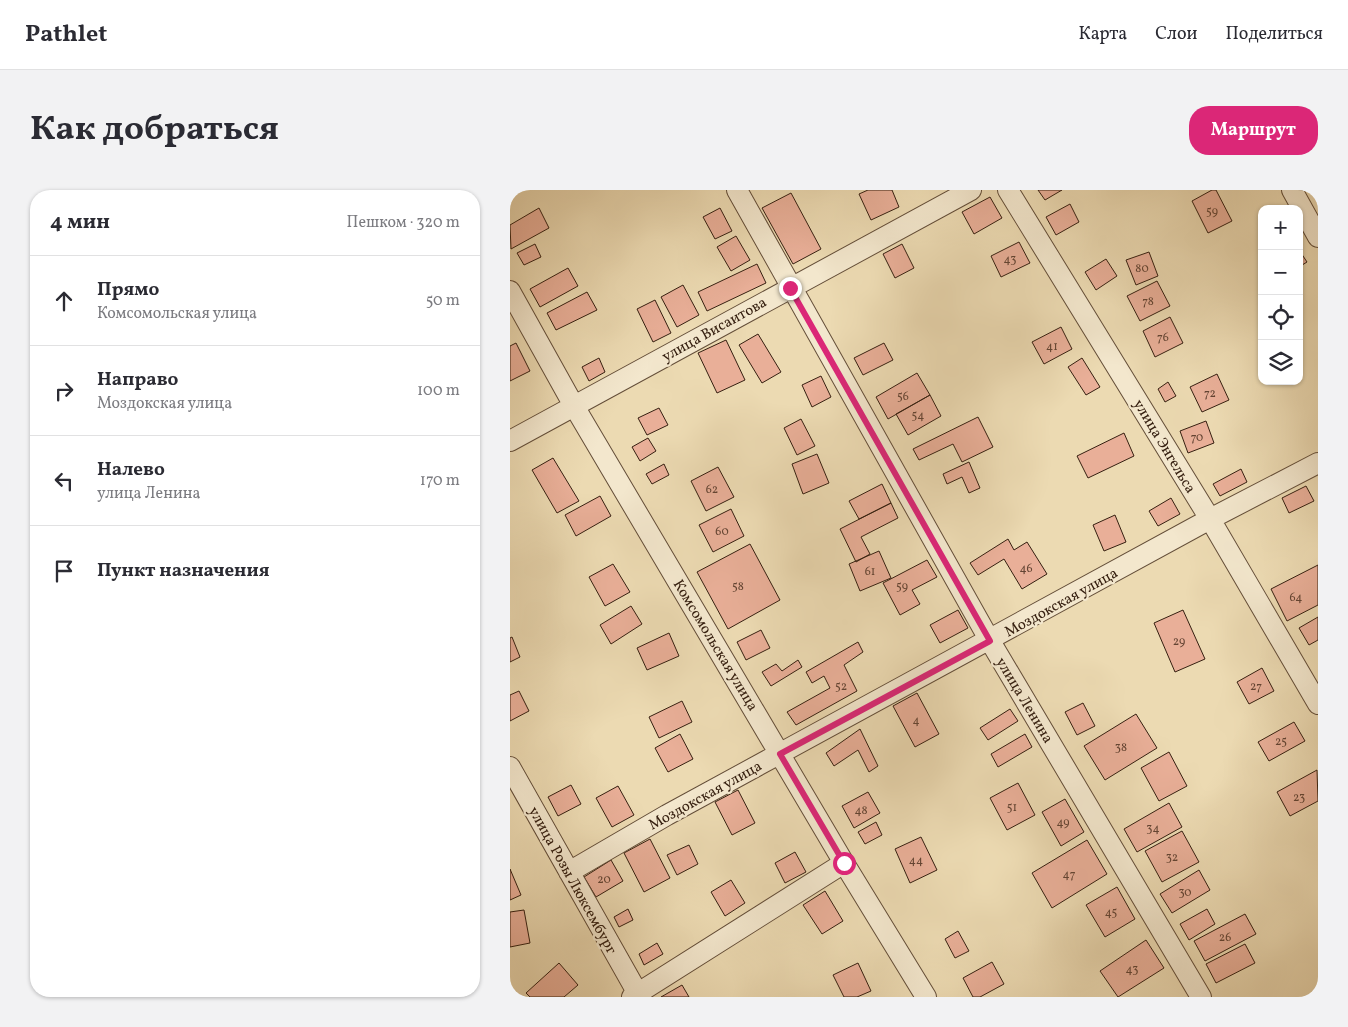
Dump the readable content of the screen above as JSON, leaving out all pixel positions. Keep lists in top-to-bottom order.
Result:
{
  "streets": {
    "street": [
      "улица Висаитова",
      "улица Энгельса",
      "Моздокская улица",
      "Комсомольская улица",
      "улица Ленина",
      "улица Розы Люксембург"
    ]
  },
  "crossings": [
    ["улица Висаитова", "Комсомольская улица"],
    ["улица Висаитова", "улица Ленина"],
    ["улица Энгельса", "Моздокская улица"],
    ["Моздокская улица", "Комсомольская улица"],
    ["Моздокская улица", "улица Ленина"],
    ["Моздокская улица", "улица Розы Люксембург"]
  ],
  "house_numbers": [
    "59",
    "43",
    "80",
    "78",
    "76",
    "41",
    "72",
    "56",
    "54",
    "70",
    "62",
    "60",
    "46",
    "61",
    "58",
    "59",
    "64",
    "29",
    "52",
    "27",
    "4",
    "25",
    "38",
    "23",
    "51",
    "48",
    "49",
    "34",
    "32",
    "44",
    "47",
    "20",
    "30",
    "45",
    "26",
    "43"
  ],
  "page": {
    "header": "Pathlet",
    "nav": ["Карта", "Слои", "Поделиться"],
    "title": "Как добраться",
    "buttons": "Маршрут",
    "heading": ["4 мин", "Пешком · 320 m"],
    "map_buttons": ["+", "−"],
    "list": [
      ["Прямо", "Комсомольская улица", "50 m"],
      ["Направо", "Моздокская улица", "100 m"],
      ["Налево", "улица Ленина", "170 m"],
      "Пункт назначения"
    ]
  }
}
